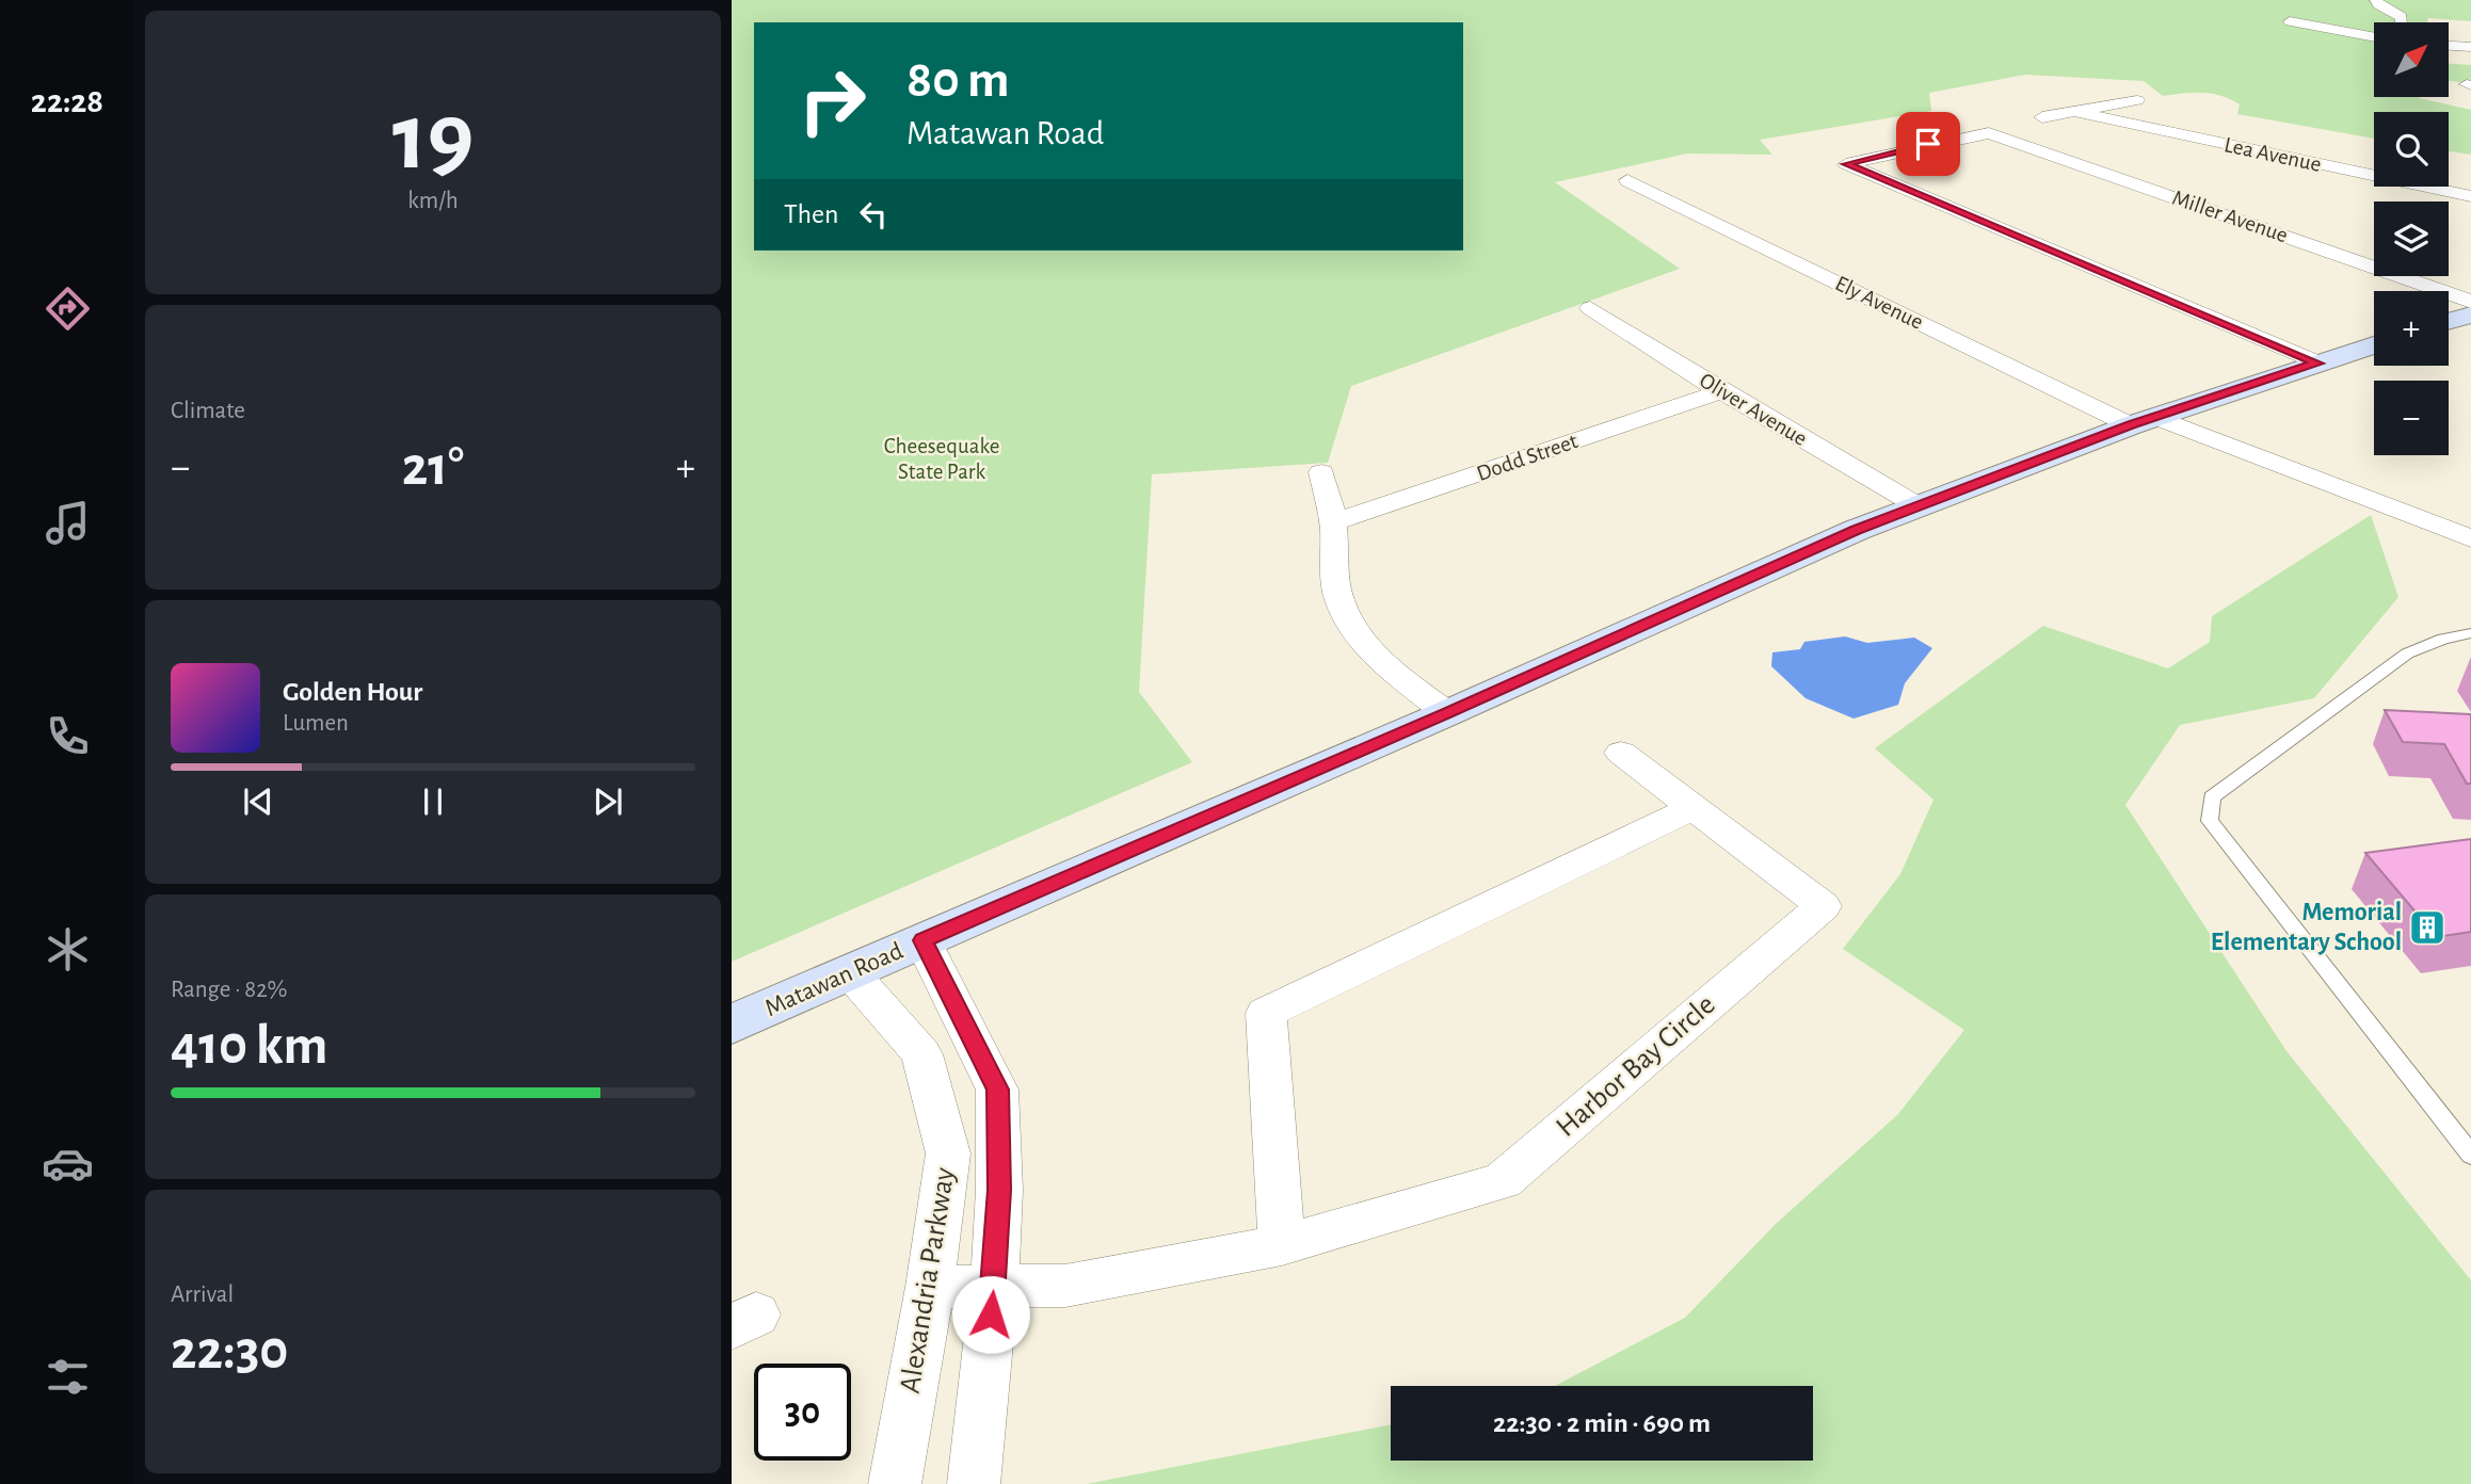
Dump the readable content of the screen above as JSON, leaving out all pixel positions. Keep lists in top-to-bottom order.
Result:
{
  "streets": {
    "main road": ["Matawan Road"],
    "street": [
      "Lea Avenue",
      "Miller Avenue",
      "Ely Avenue",
      "Oliver Avenue",
      "Dodd Street",
      "Harbor Bay Circle",
      "Alexandria Parkway"
    ]
  },
  "crossings": [
    ["Miller Avenue", "Matawan Road"],
    ["Ely Avenue", "Matawan Road"],
    ["Oliver Avenue", "Dodd Street"],
    ["Oliver Avenue", "Matawan Road"],
    ["Matawan Road", "Alexandria Parkway"],
    ["Harbor Bay Circle", "Alexandria Parkway"]
  ],
  "parks": ["Cheesequake State Park"],
  "places": {
    "building": ["Memorial Elementary School"]
  },
  "north": "top right",
  "page": {
    "tabs": "22:28",
    "tile": [
      ["19", "km/h"],
      "Climate",
      ["Range · 82%", "410 km"],
      ["Arrival", "22:30"]
    ],
    "map_buttons": ["+", "−"],
    "turn": ["80 m", "Matawan Road"],
    "then": "Then",
    "heat": ["−", "21°", "+"],
    "song": ["Golden Hour", "Lumen"],
    "limit": "30",
    "trip": "22:30 · 2 min · 690 m"
  }
}
